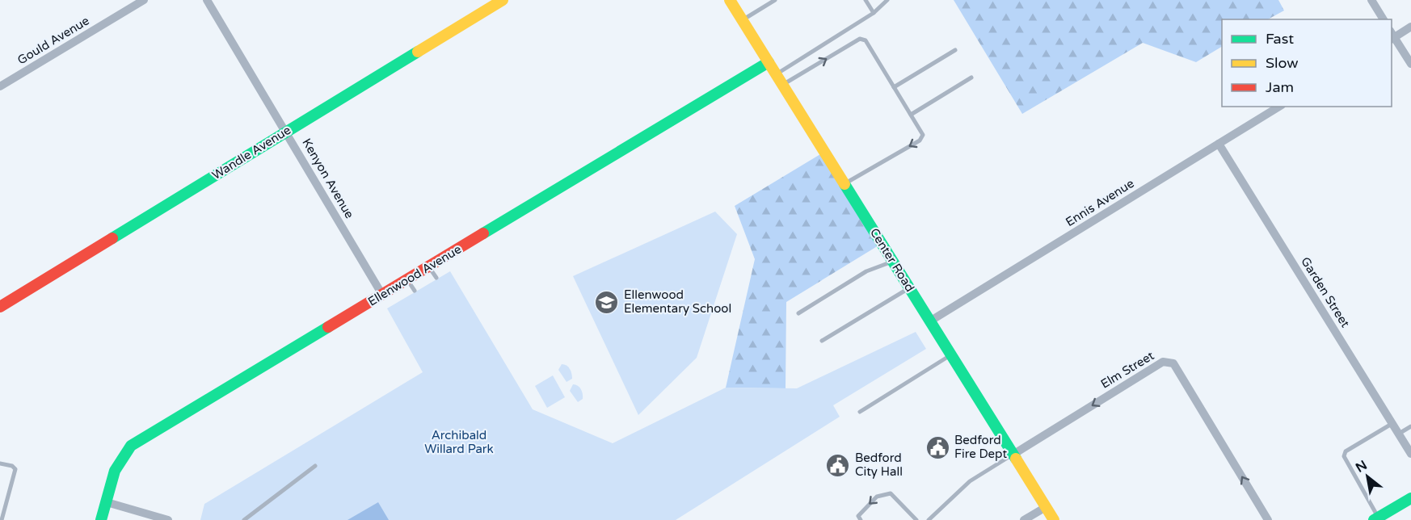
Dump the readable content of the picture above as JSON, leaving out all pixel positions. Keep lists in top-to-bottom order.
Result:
{
  "streets": {
    "street": [
      "Gould Avenue",
      "Wandle Avenue",
      "Kenyon Avenue",
      "Ennis Avenue",
      "Center Road",
      "Ellenwood Avenue",
      "Garden Street",
      "Elm Street"
    ]
  },
  "crossings": [
    ["Wandle Avenue", "Kenyon Avenue"],
    ["Kenyon Avenue", "Ellenwood Avenue"],
    ["Ennis Avenue", "Center Road"],
    ["Ennis Avenue", "Garden Street"],
    ["Center Road", "Ellenwood Avenue"],
    ["Center Road", "Elm Street"]
  ],
  "parks": ["Archibald Willard Park"],
  "places": {
    "school or university": ["Ellenwood Elementary School"],
    "public building": ["Bedford Fire Dept", "Bedford City Hall"]
  },
  "legend": ["Fast", "Slow", "Jam"],
  "north": "top left"
}
